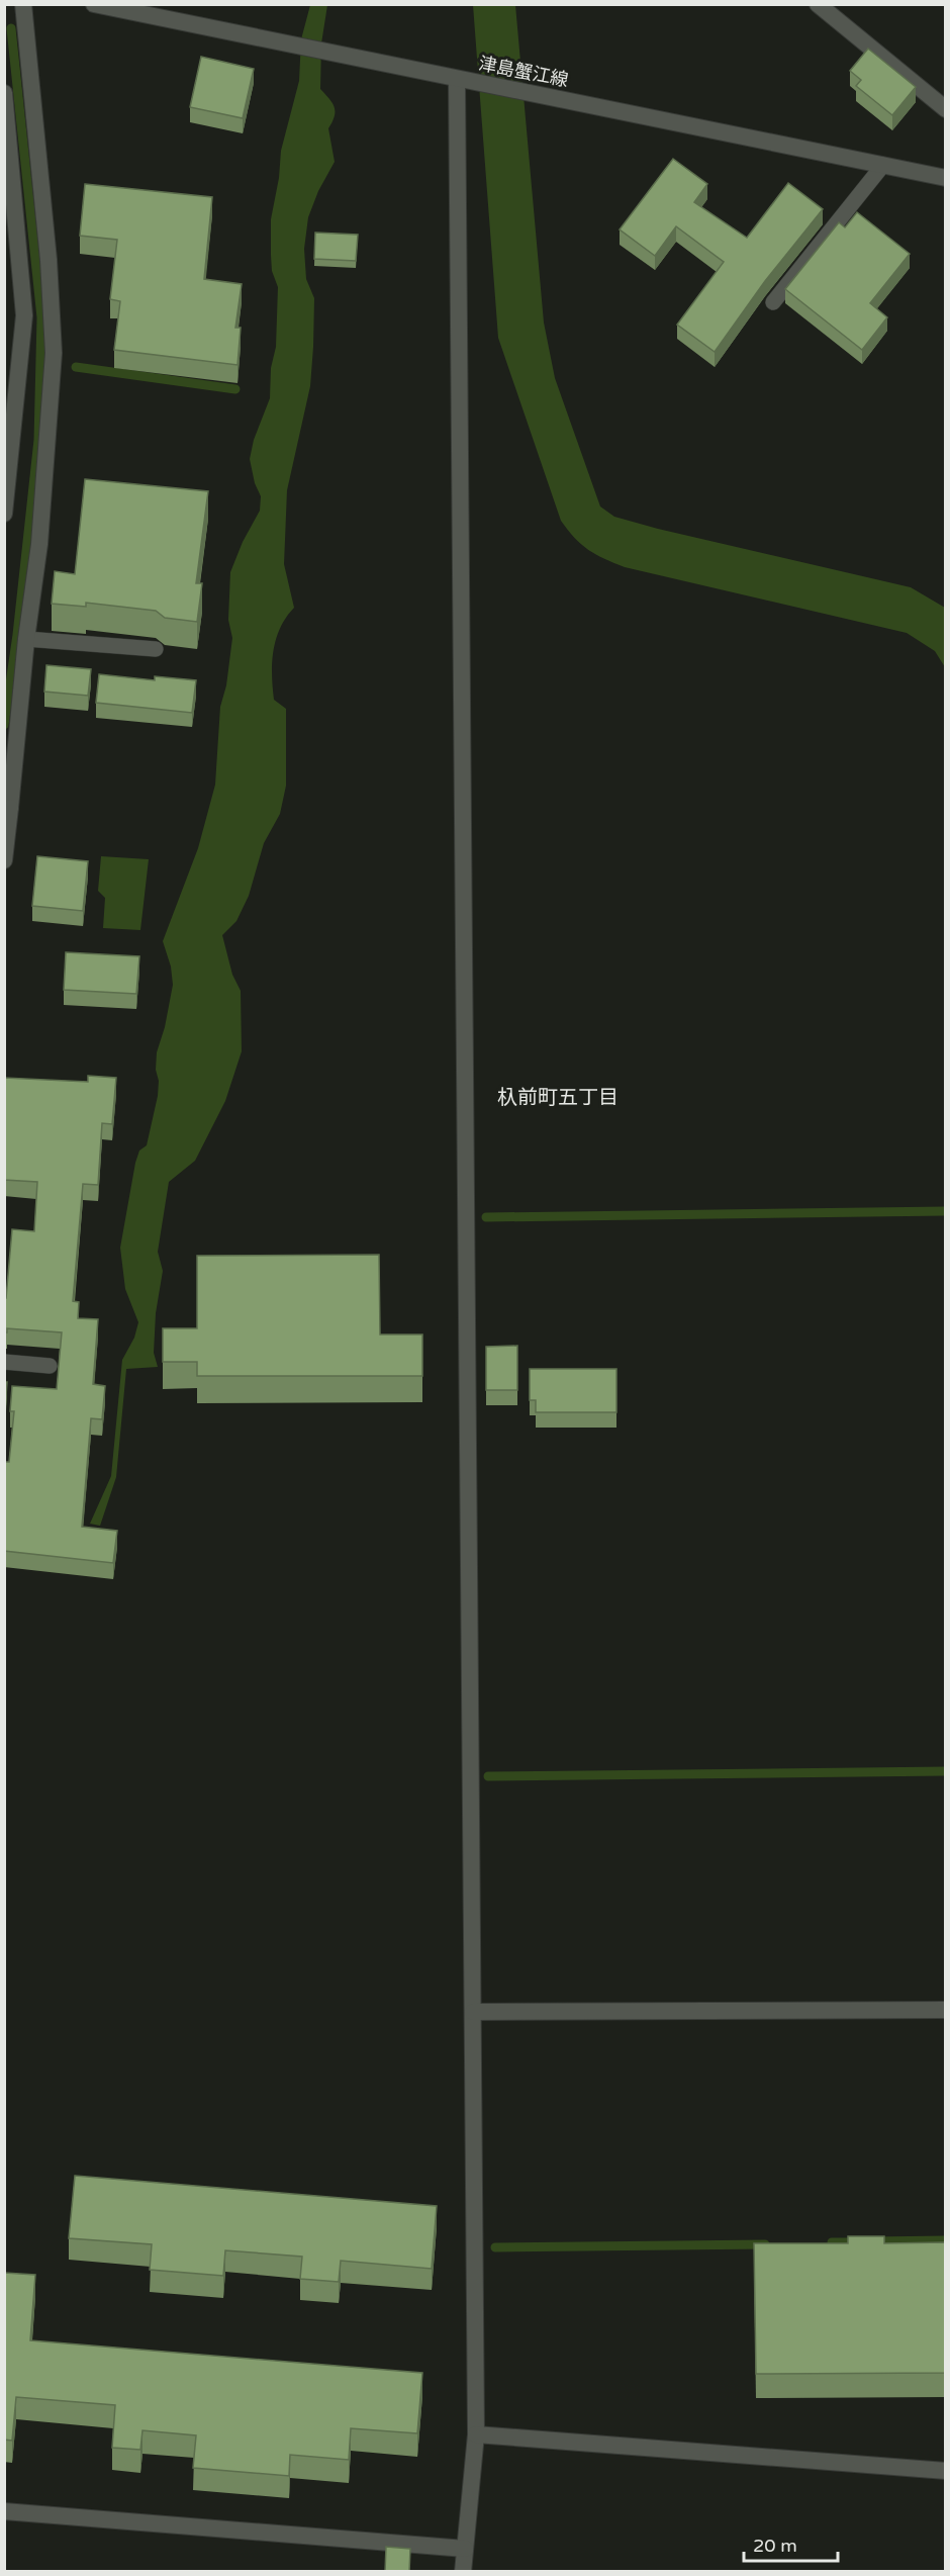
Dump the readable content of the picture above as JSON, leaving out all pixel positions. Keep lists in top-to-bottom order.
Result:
{
  "streets": {
    "street": ["津島蟹江線"]
  },
  "districts": ["杁前町五丁目"],
  "scale_bar": "20 m"
}
